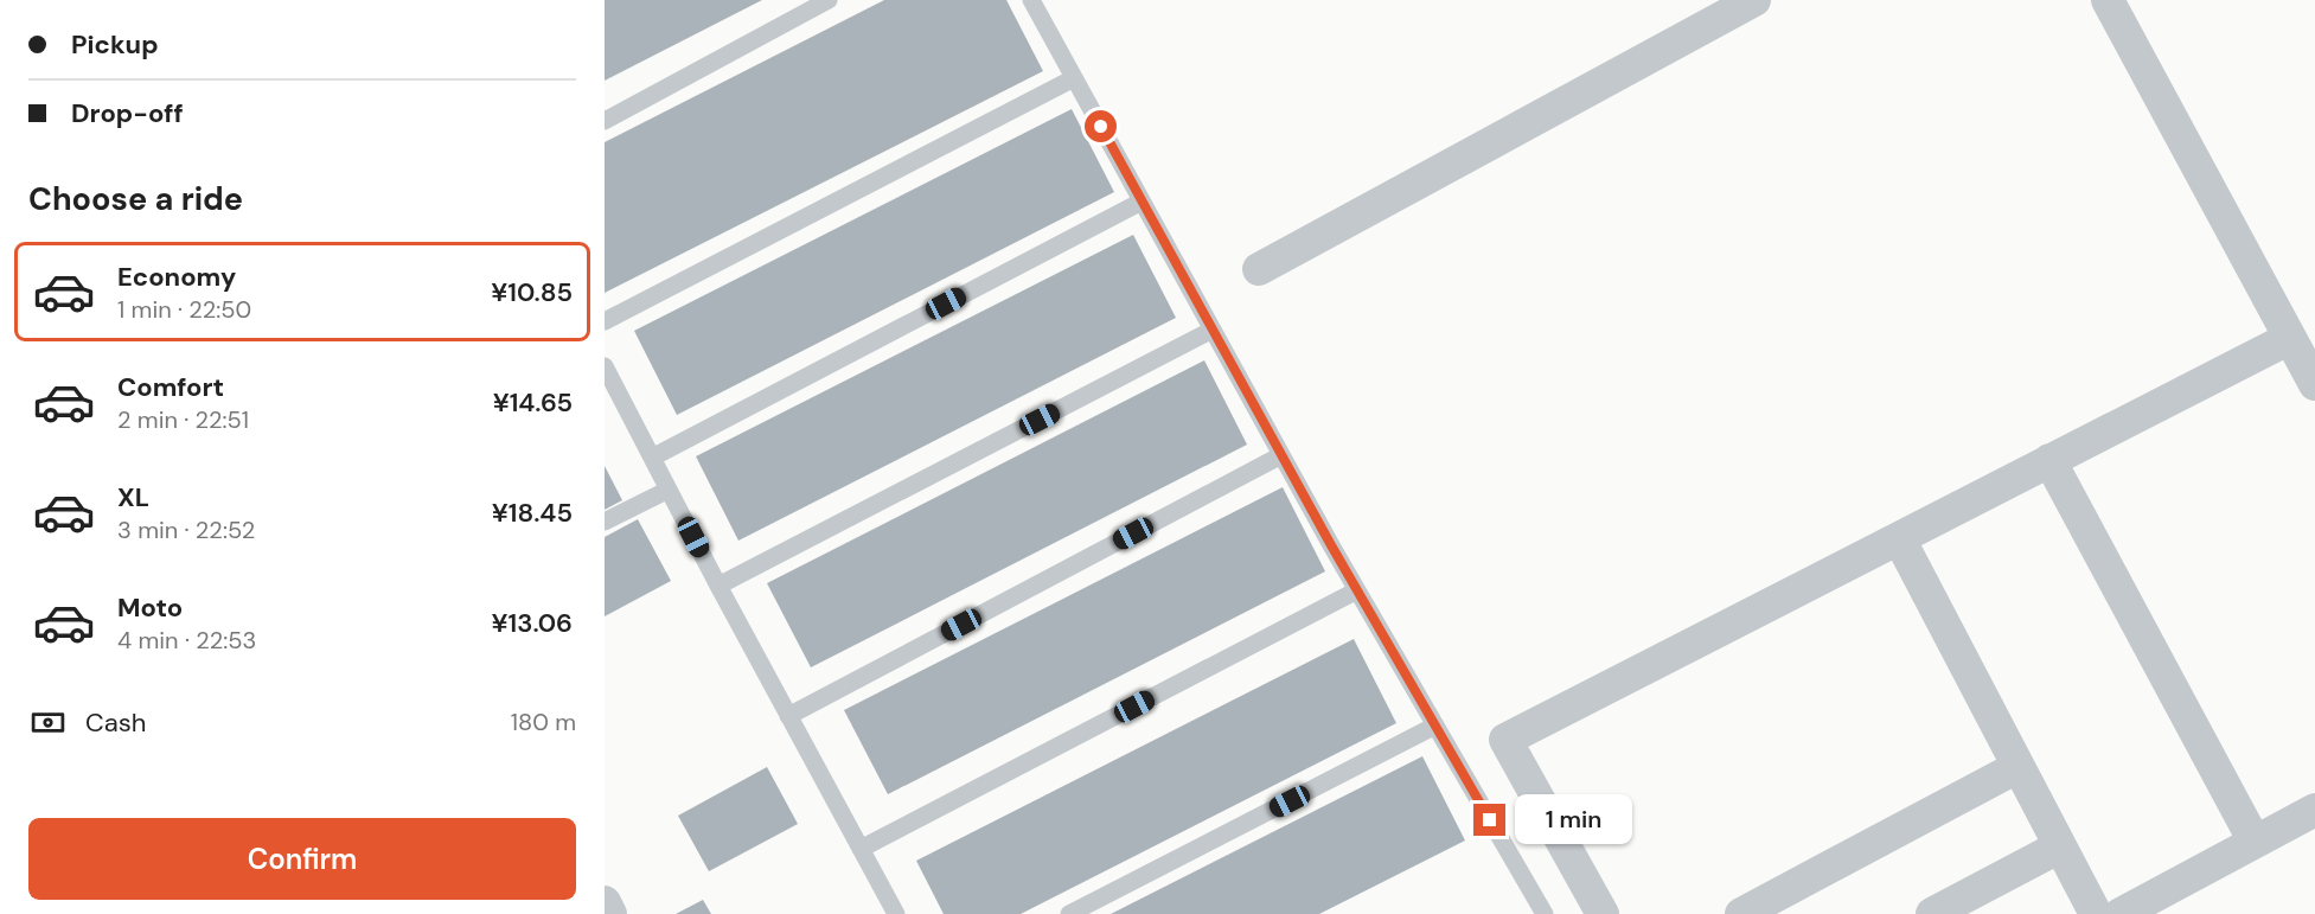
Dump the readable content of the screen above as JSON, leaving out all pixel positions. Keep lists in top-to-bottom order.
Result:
{
  "page": {
    "banner": ["Pickup", "Drop-off"],
    "heading": "Choose a ride",
    "list": [
      {
        "name": "Economy",
        "note": "1 min · 22:50",
        "value": "¥10.85"
      },
      {
        "name": "Comfort",
        "note": "2 min · 22:51",
        "value": "¥14.65"
      },
      {
        "name": "XL",
        "note": "3 min · 22:52",
        "value": "¥18.45"
      },
      {
        "name": "Moto",
        "note": "4 min · 22:53",
        "value": "¥13.06"
      }
    ],
    "pay": ["Cash", "180 m"],
    "bubble": "1 min",
    "buttons": "Confirm"
  }
}
